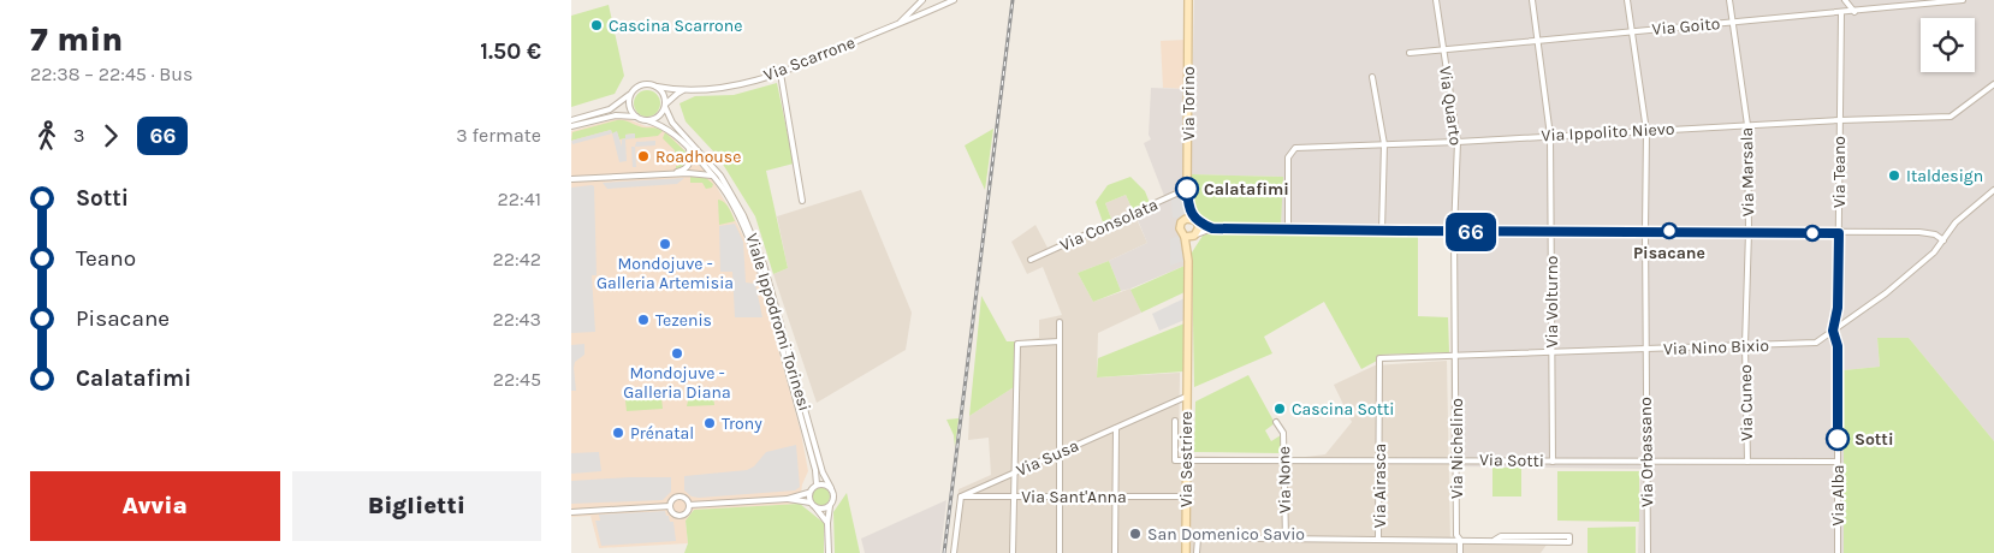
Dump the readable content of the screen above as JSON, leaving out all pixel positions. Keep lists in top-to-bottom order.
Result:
{
  "streets": {
    "main road": ["Via Torino", "Via Sestriere"],
    "street": [
      "Via Goito",
      "Via Scarrone",
      "Via Quarto",
      "Via Ippolito Nievo",
      "Via Marsala",
      "Via Teano",
      "Via Consolata",
      "Via Volturno",
      "Viale Ippodromi Torinesi",
      "Via Nino Bixio",
      "Via Cuneo",
      "Via Nichelino",
      "Via Orbassano",
      "Via Susa",
      "Via Sotti",
      "Via None",
      "Via Airasca",
      "Via Alba",
      "Via Sant'Anna"
    ]
  },
  "crossings": [
    ["Via Goito", "Via Quarto"],
    ["Via Goito", "Via Marsala"],
    ["Via Goito", "Via Teano"],
    ["Via Goito", "Via Volturno"],
    ["Via Goito", "Via Orbassano"],
    ["Via Scarrone", "Viale Ippodromi Torinesi"],
    ["Via Torino", "Via Consolata"],
    ["Via Torino", "Via Sestriere"],
    ["Via Quarto", "Via Ippolito Nievo"],
    ["Via Quarto", "Via Nino Bixio"],
    ["Via Quarto", "Via Nichelino"],
    ["Via Ippolito Nievo", "Via Marsala"],
    ["Via Ippolito Nievo", "Via Teano"],
    ["Via Ippolito Nievo", "Via Volturno"],
    ["Via Ippolito Nievo", "Via Orbassano"],
    ["Via Marsala", "Via Nino Bixio"],
    ["Via Marsala", "Via Cuneo"],
    ["Via Teano", "Via Nino Bixio"],
    ["Via Teano", "Via Alba"],
    ["Via Volturno", "Via Nino Bixio"],
    ["Via Volturno", "Via Sotti"],
    ["Via Nino Bixio", "Via Cuneo"],
    ["Via Nino Bixio", "Via Nichelino"],
    ["Via Nino Bixio", "Via Orbassano"],
    ["Via Nino Bixio", "Via Airasca"],
    ["Via Nino Bixio", "Via Alba"],
    ["Via Cuneo", "Via Sotti"],
    ["Via Nichelino", "Via Sotti"],
    ["Via Orbassano", "Via Sotti"],
    ["Via Susa", "Via Sestriere"],
    ["Via Susa", "Via Sant'Anna"],
    ["Via Sestriere", "Via Sotti"],
    ["Via Sestriere", "Via Sant'Anna"],
    ["Via Sotti", "Via None"],
    ["Via Sotti", "Via Airasca"],
    ["Via Sotti", "Via Alba"]
  ],
  "places": [
    "Cascina Scarrone",
    "Roadhouse",
    "Italdesign",
    "Calatafimi",
    "Pisacane",
    "Mondojuve - Galleria Artemisia",
    "Tezenis",
    "Mondojuve - Galleria Diana",
    "Cascina Sotti",
    "Trony",
    "Prénatal",
    "Sotti",
    "San Domenico Savio"
  ],
  "lines": ["bus line 66"],
  "page": {
    "heading": ["7 min", "22:38 – 22:45 · Bus", "1.50 €"],
    "on_map": "66",
    "legs": ["3", "66", "3 fermate"],
    "list": [
      {
        "name": "Sotti",
        "value": "22:41"
      },
      {
        "name": "Teano",
        "value": "22:42"
      },
      {
        "name": "Pisacane",
        "value": "22:43"
      },
      {
        "name": "Calatafimi",
        "value": "22:45"
      }
    ],
    "buttons": ["Avvia", "Biglietti"]
  }
}
